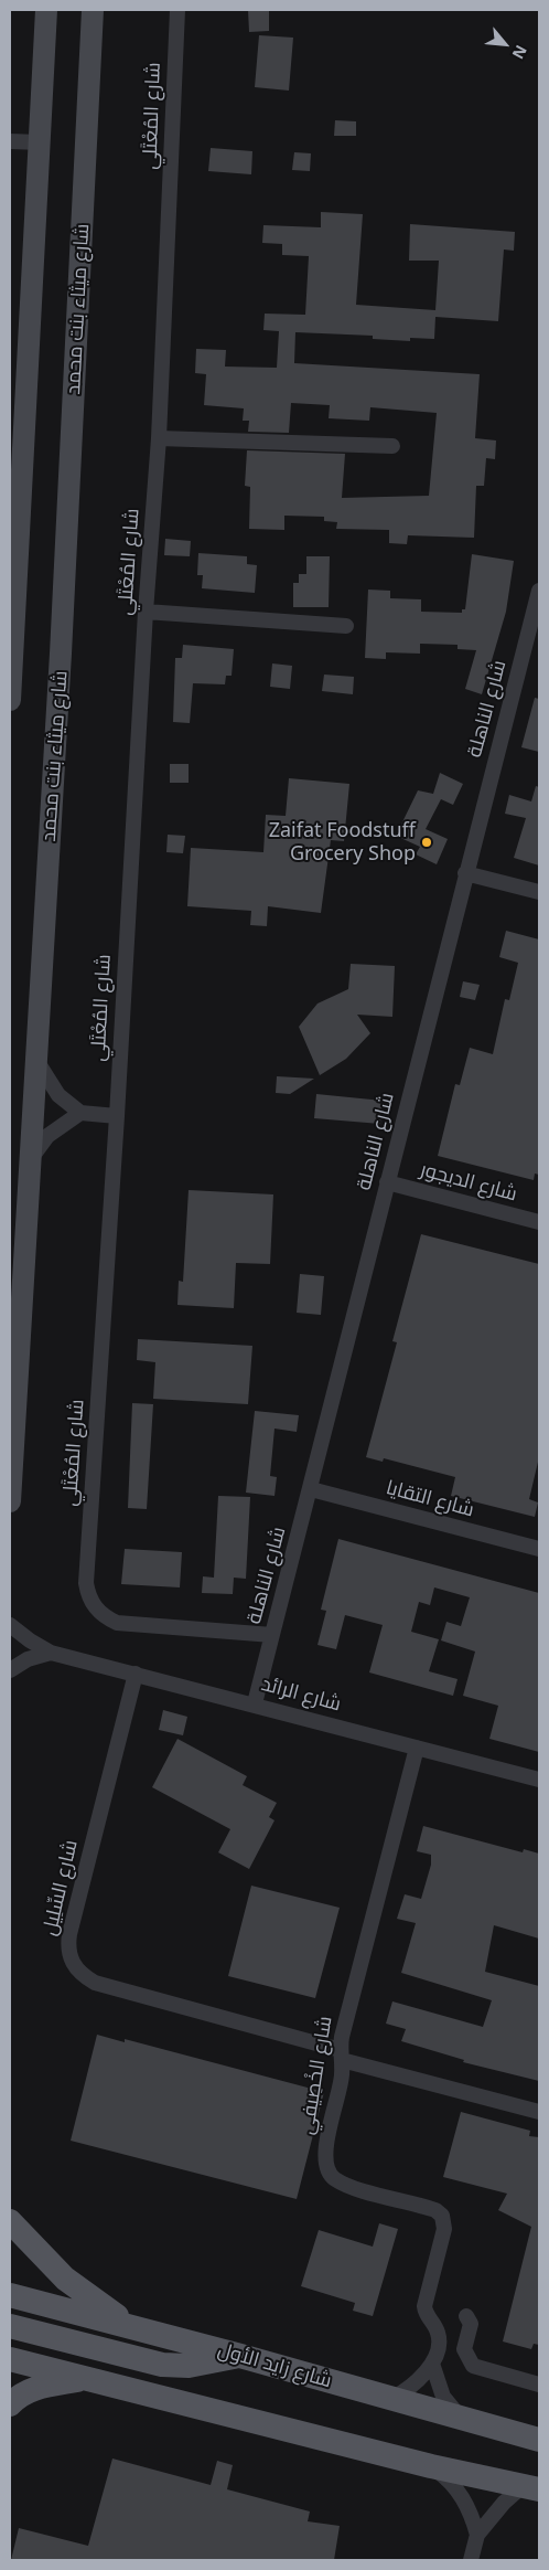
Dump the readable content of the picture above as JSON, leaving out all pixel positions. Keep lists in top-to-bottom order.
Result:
{
  "streets": {
    "main road": ["شارع ميثاء بنت محمد", "شارع زايد الأول"],
    "street": [
      "شارع المُعْتَلي",
      "شارع الناهلة",
      "شارع الديجور",
      "شارع التقايا",
      "شارع الرائد",
      "شارع السِّلِيل",
      "شارع الخْصِيفي"
    ]
  },
  "crossings": [
    ["شارع المُعْتَلي", "شارع الناهلة"],
    ["شارع الناهلة", "شارع الديجور"],
    ["شارع الناهلة", "شارع التقايا"],
    ["شارع الناهلة", "شارع الرائد"],
    ["شارع الرائد", "شارع السِّلِيل"],
    ["شارع الرائد", "شارع الخْصِيفي"],
    ["شارع السِّلِيل", "شارع الخْصِيفي"]
  ],
  "places": ["Zaifat Foodstuff Grocery Shop"],
  "north": "bottom right"
}
